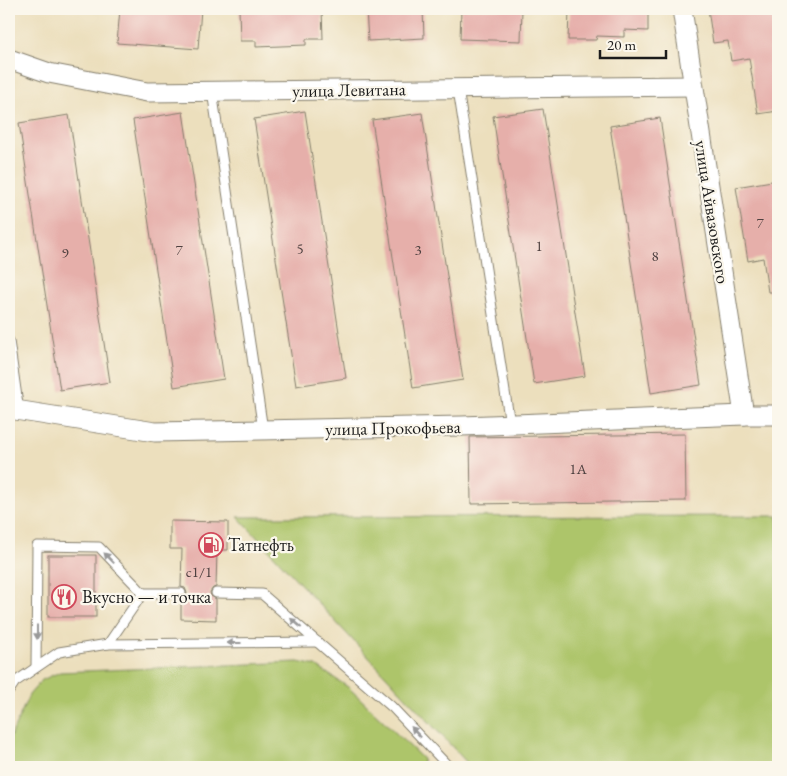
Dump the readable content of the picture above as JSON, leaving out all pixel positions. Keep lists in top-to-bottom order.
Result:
{
  "streets": {
    "street": ["улица Левитана", "улица Айвазовского", "улица Прокофьева"]
  },
  "crossings": [
    ["улица Левитана", "улица Айвазовского"],
    ["улица Айвазовского", "улица Прокофьева"]
  ],
  "places": {
    "fuel station": ["Татнефть"],
    "restaurant": ["Вкусно — и точка"]
  },
  "house_numbers": [
    "7",
    "1",
    "5",
    "7",
    "3",
    "9",
    "8",
    "1A",
    "с1/1"
  ],
  "scale_bar": "20 m"
}
